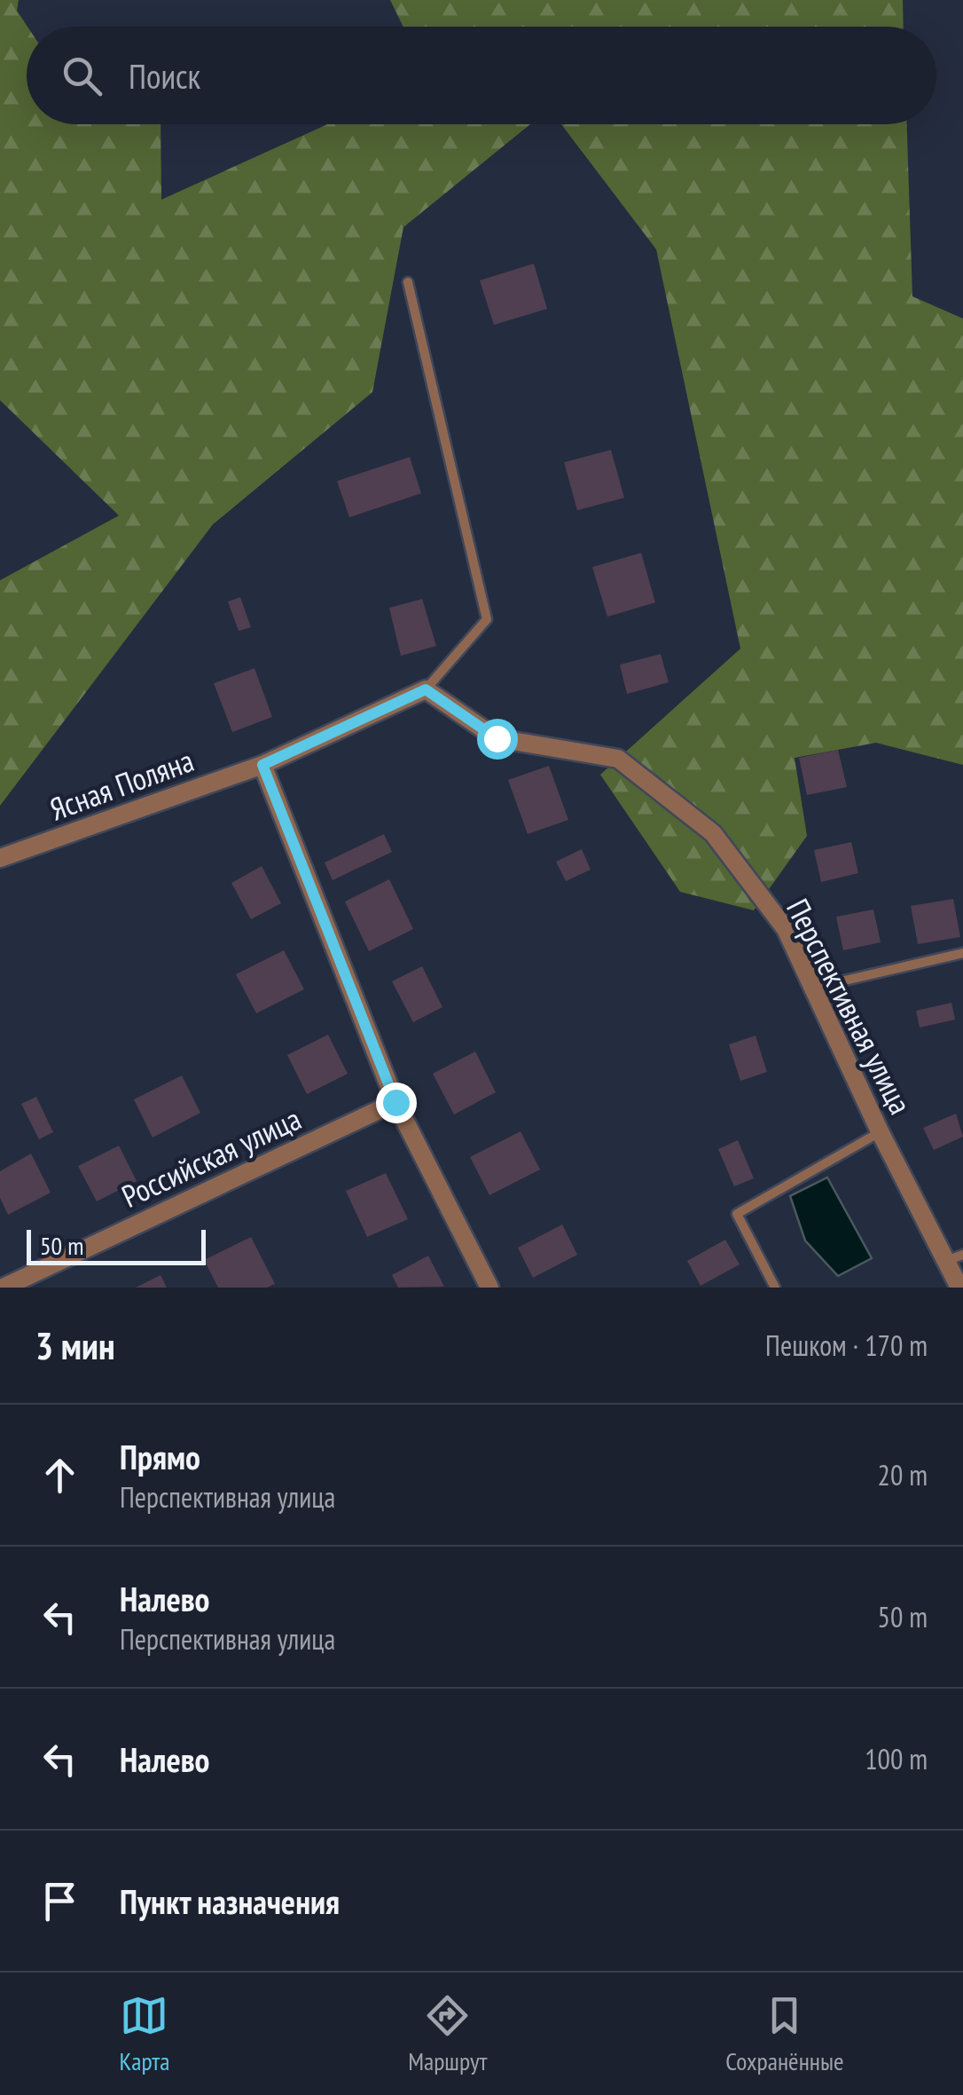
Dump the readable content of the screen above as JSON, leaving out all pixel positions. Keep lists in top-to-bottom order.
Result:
{
  "streets": {
    "street": ["Ясная Поляна", "Перспективная улица", "Российская улица"]
  },
  "scale_bar": "50 m",
  "page": {
    "search": "Поиск",
    "scale": "50 m",
    "heading": ["3 мин", "Пешком · 170 m"],
    "list": [
      ["Прямо", "Перспективная улица", "20 m"],
      ["Налево", "Перспективная улица", "50 m"],
      ["Налево", "100 m"],
      "Пункт назначения"
    ],
    "nav": ["Карта", "Маршрут", "Сохранённые"]
  }
}
